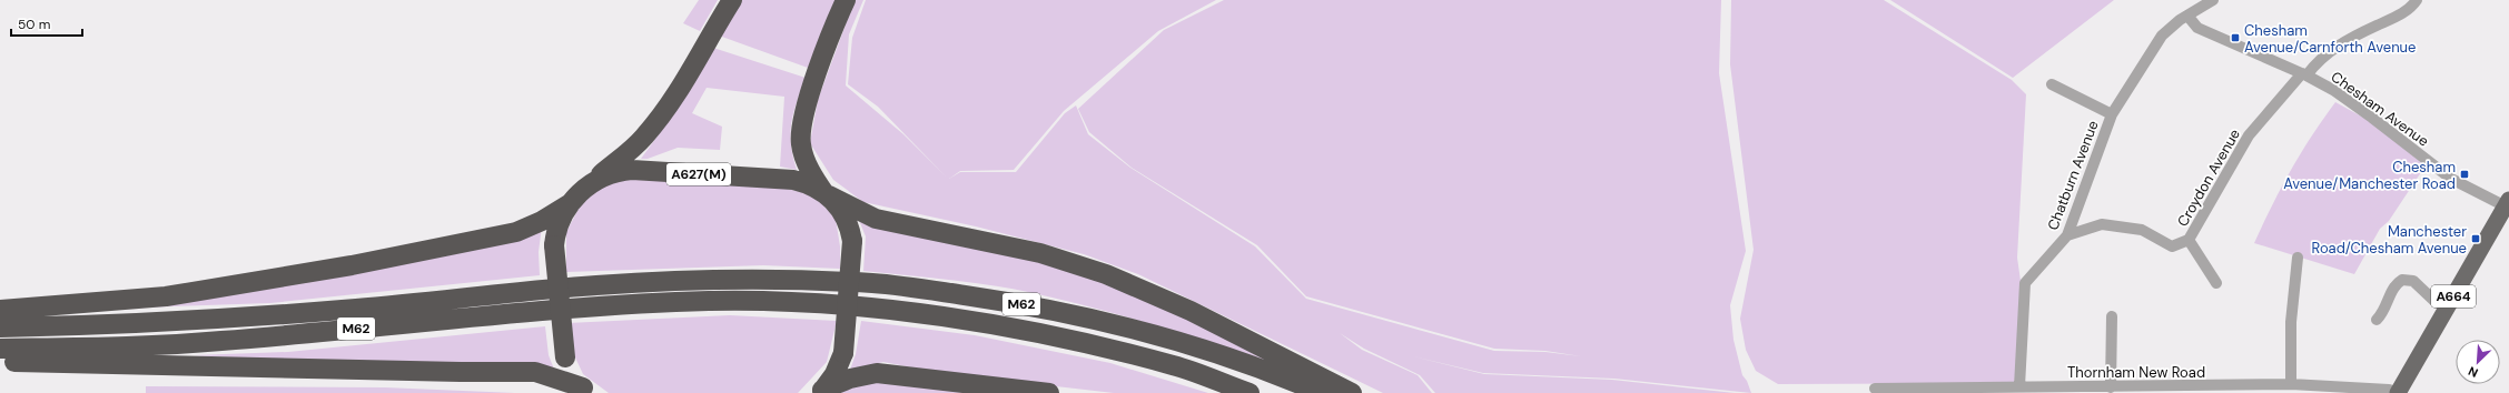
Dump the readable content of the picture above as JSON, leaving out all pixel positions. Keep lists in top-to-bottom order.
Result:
{
  "streets": {
    "highway": ["A627(M)", "M62"],
    "main road": ["A664"],
    "street": [
      "Chesham Avenue",
      "Chatburn Avenue",
      "Croydon Avenue",
      "Thornham New Road"
    ]
  },
  "crossings": [
    ["Chesham Avenue", "Chatburn Avenue"],
    ["Chesham Avenue", "Croydon Avenue"],
    ["Chesham Avenue", "A664"],
    ["Chatburn Avenue", "Croydon Avenue"],
    ["Chatburn Avenue", "Thornham New Road"],
    ["A664", "Thornham New Road"]
  ],
  "places": {
    "transit": ["Chesham Avenue/Carnforth Avenue", "Chesham Avenue/Manchester Road", "Manchester Road/Chesham Avenue"]
  },
  "scale_bar": "50 m",
  "north": "bottom left"
}
